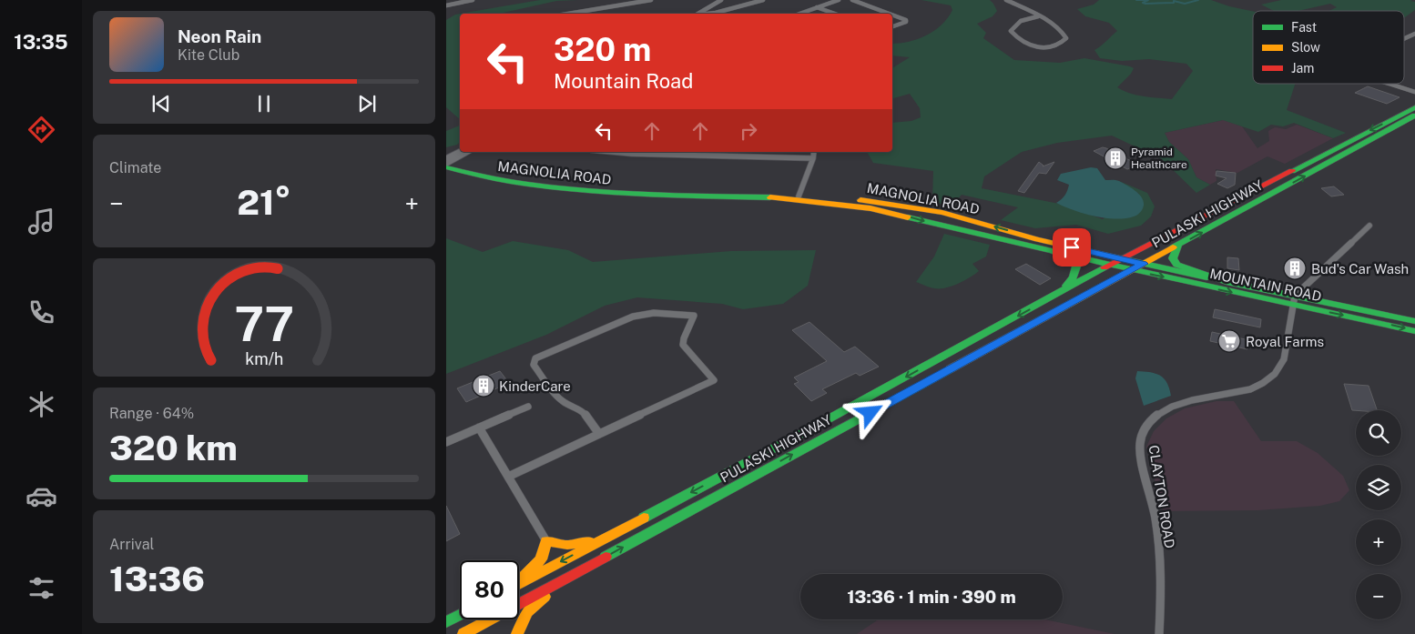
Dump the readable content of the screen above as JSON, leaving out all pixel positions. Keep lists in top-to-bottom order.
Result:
{
  "streets": {
    "main road": ["MAGNOLIA ROAD", "PULASKI HIGHWAY", "MOUNTAIN ROAD"],
    "street": ["CLAYTON ROAD"]
  },
  "crossings": [
    ["MAGNOLIA ROAD", "PULASKI HIGHWAY"],
    ["MAGNOLIA ROAD", "MOUNTAIN ROAD"],
    ["PULASKI HIGHWAY", "MOUNTAIN ROAD"],
    ["MOUNTAIN ROAD", "CLAYTON ROAD"]
  ],
  "places": {
    "building": ["Pyramid Healthcare", "Bud's Car Wash", "KinderCare"],
    "supermarket": ["Royal Farms"]
  },
  "legend": ["Fast", "Slow", "Jam"],
  "page": {
    "tabs": "13:35",
    "turn": ["320 m", "Mountain Road"],
    "song": ["Neon Rain", "Kite Club"],
    "tile": [
      "Climate",
      ["Range · 64%", "320 km"],
      ["Arrival", "13:36"]
    ],
    "heat": ["−", "21°", "+"],
    "map_buttons": ["+", "−"],
    "limit": "80",
    "trip": "13:36 · 1 min · 390 m",
    "gauge": ["77", "km/h"]
  }
}
